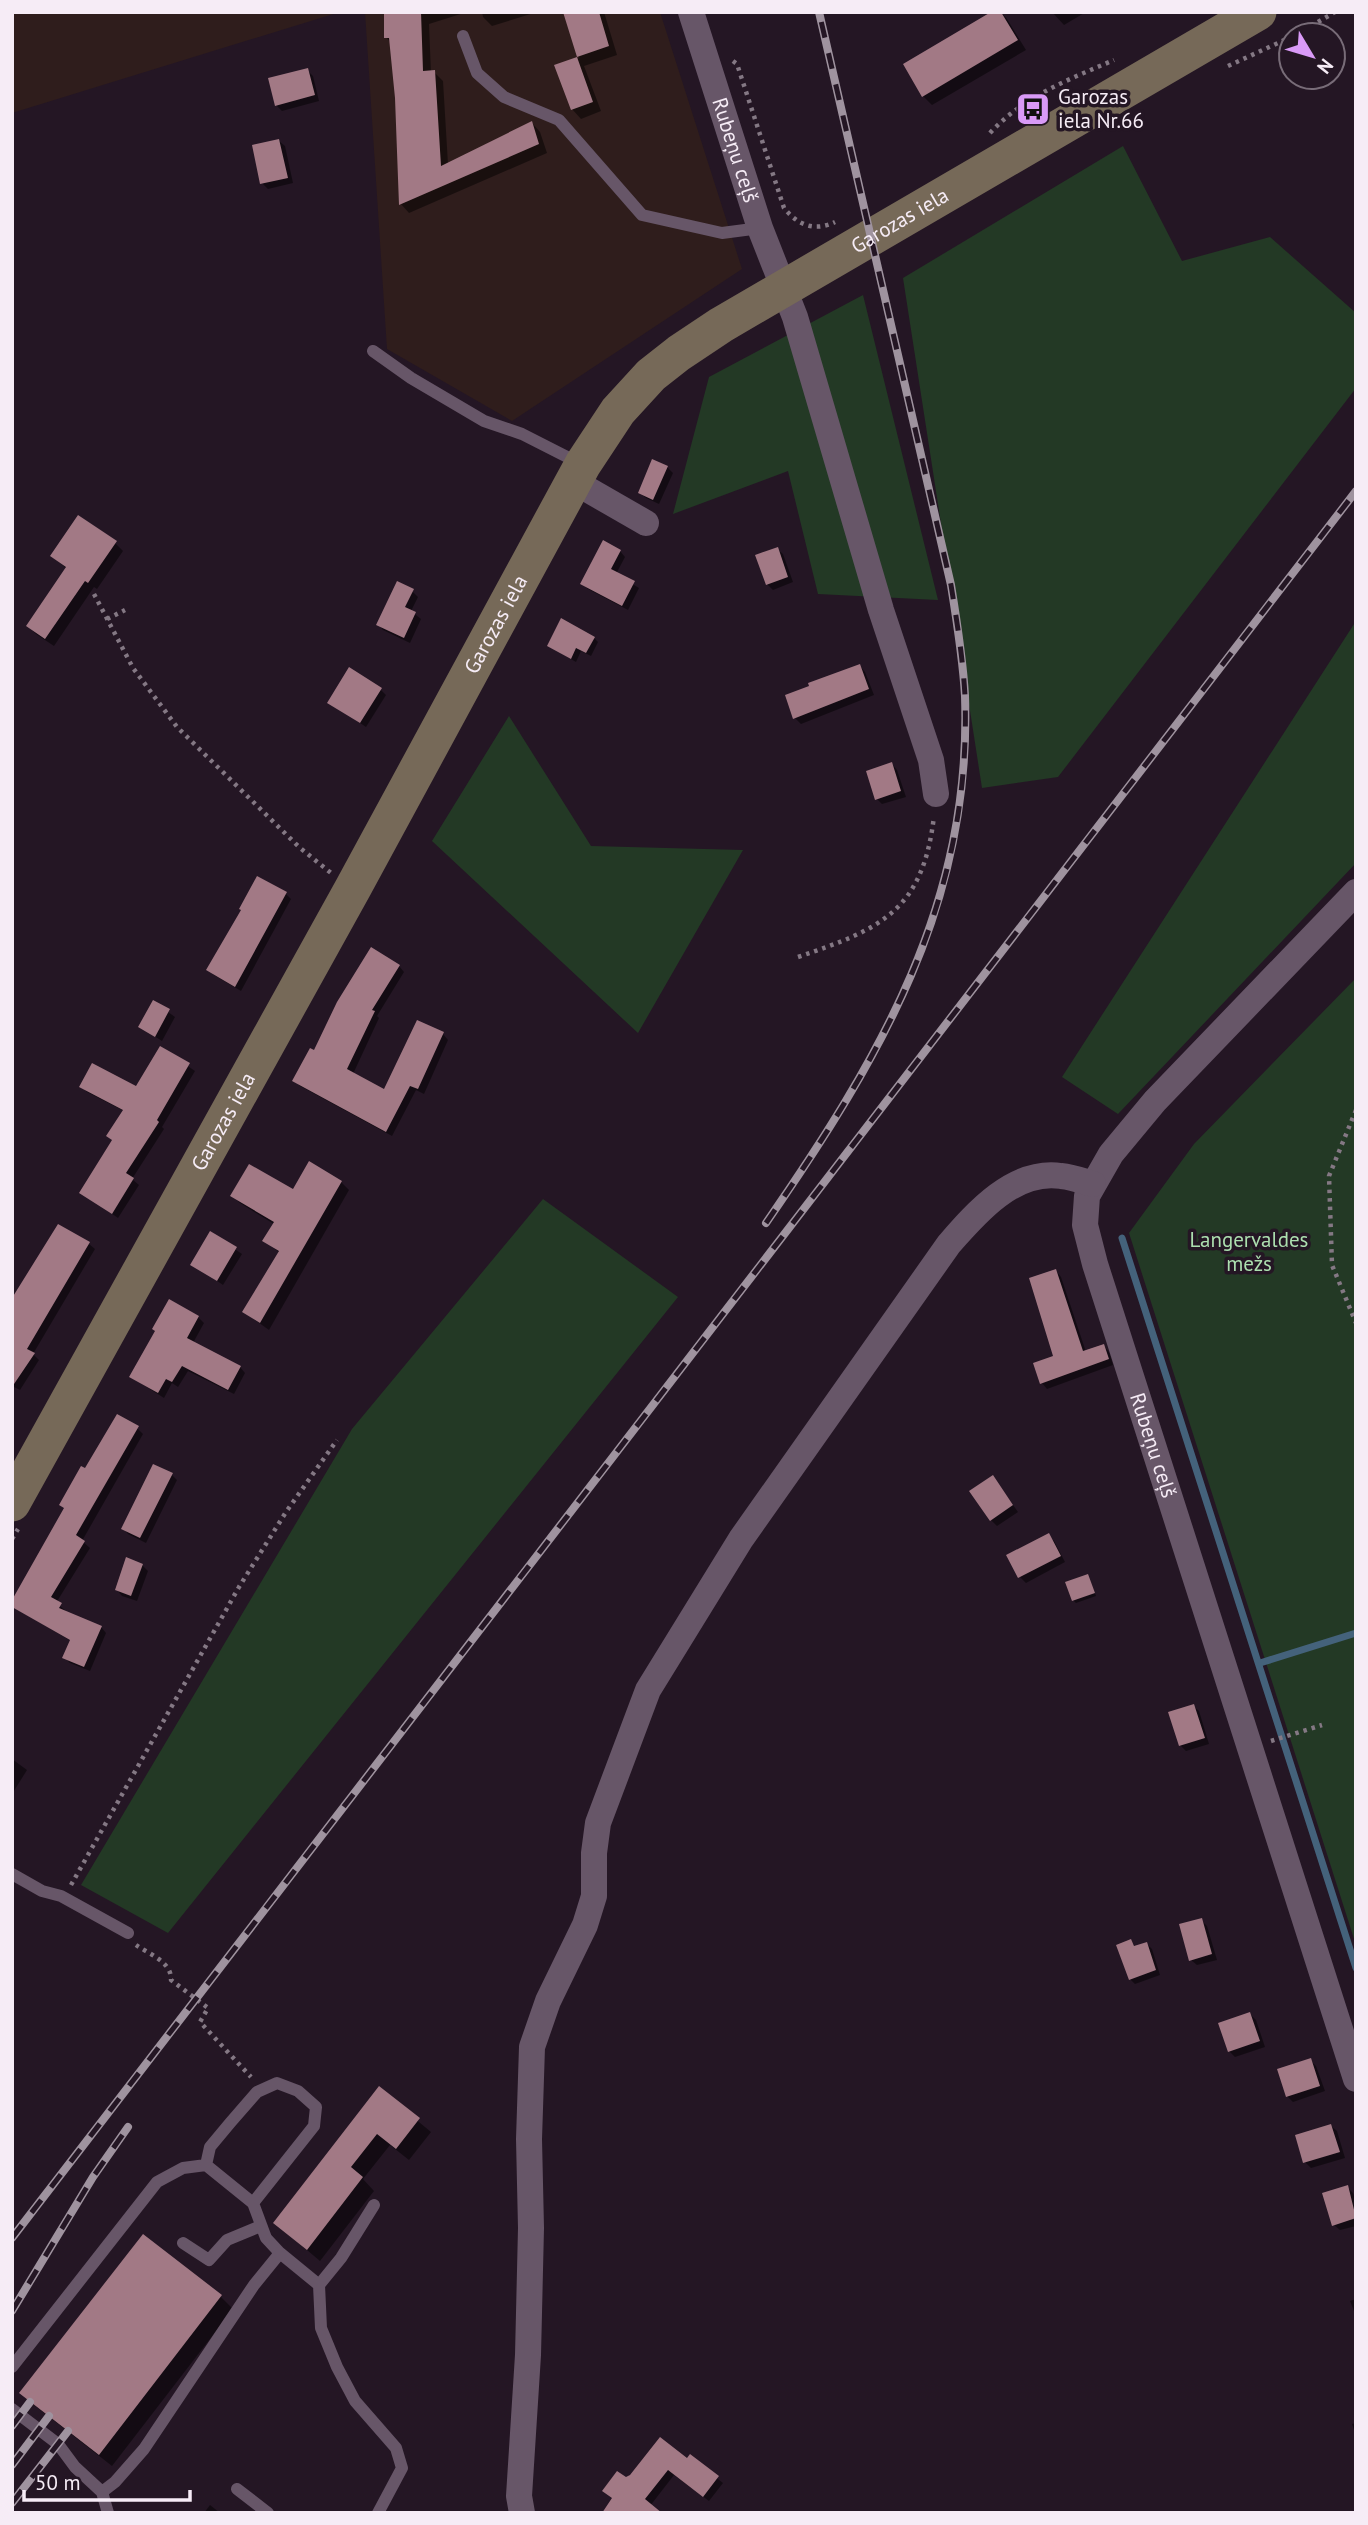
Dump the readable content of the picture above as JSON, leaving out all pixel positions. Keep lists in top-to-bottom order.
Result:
{
  "streets": {
    "main road": ["Garozas iela"],
    "street": ["Rubeņu ceļš"]
  },
  "crossings": [
    ["Rubeņu ceļš", "Garozas iela"]
  ],
  "parks": ["Langervaldes mežs"],
  "places": {
    "bus stop": ["Garozas iela Nr.66"]
  },
  "scale_bar": "50 m",
  "north": "bottom right"
}
